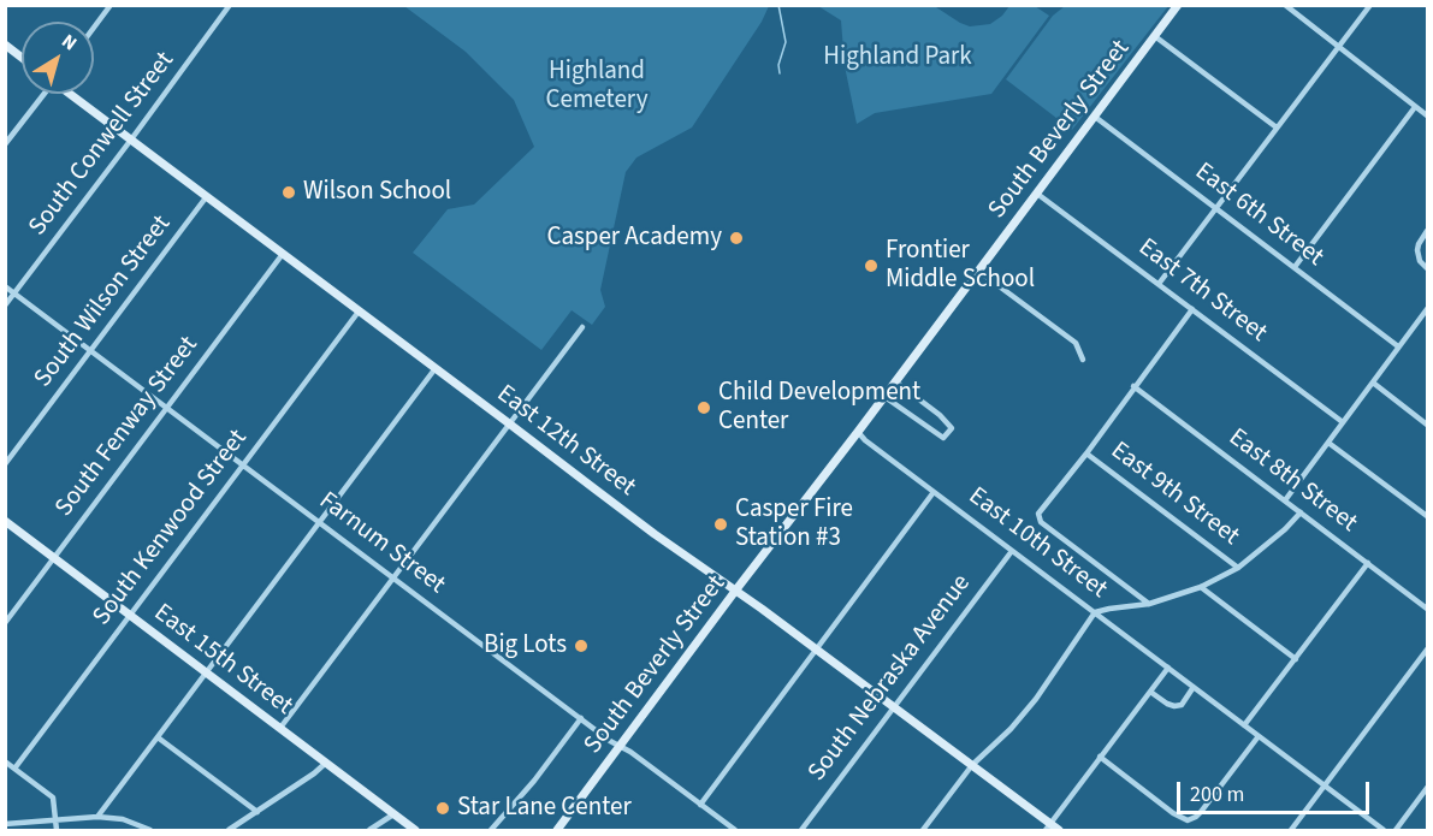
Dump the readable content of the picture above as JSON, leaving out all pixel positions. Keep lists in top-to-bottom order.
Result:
{
  "streets": {
    "main road": ["South Beverly Street", "East 12th Street", "East 15th Street"],
    "street": [
      "South Conwell Street",
      "East 6th Street",
      "East 7th Street",
      "South Wilson Street",
      "South Fenway Street",
      "East 8th Street",
      "East 9th Street",
      "South Kenwood Street",
      "Farnum Street",
      "East 10th Street",
      "South Nebraska Avenue"
    ]
  },
  "crossings": [
    ["South Beverly Street", "East 6th Street"],
    ["South Beverly Street", "East 7th Street"],
    ["South Beverly Street", "East 12th Street"],
    ["South Beverly Street", "Farnum Street"],
    ["South Beverly Street", "East 10th Street"],
    ["South Conwell Street", "East 12th Street"],
    ["South Conwell Street", "Farnum Street"],
    ["South Wilson Street", "East 12th Street"],
    ["South Wilson Street", "Farnum Street"],
    ["South Fenway Street", "East 12th Street"],
    ["South Fenway Street", "Farnum Street"],
    ["South Fenway Street", "East 15th Street"],
    ["East 12th Street", "South Kenwood Street"],
    ["East 12th Street", "South Nebraska Avenue"],
    ["South Kenwood Street", "Farnum Street"],
    ["South Kenwood Street", "East 15th Street"],
    ["East 10th Street", "South Nebraska Avenue"]
  ],
  "parks": ["Highland Park", "Highland Cemetery"],
  "places": [
    "Wilson School",
    "Casper Academy",
    "Frontier Middle School",
    "Child Development Center",
    "Casper Fire Station #3",
    "Big Lots",
    "Star Lane Center"
  ],
  "scale_bar": "200 m",
  "north": "top right"
}
